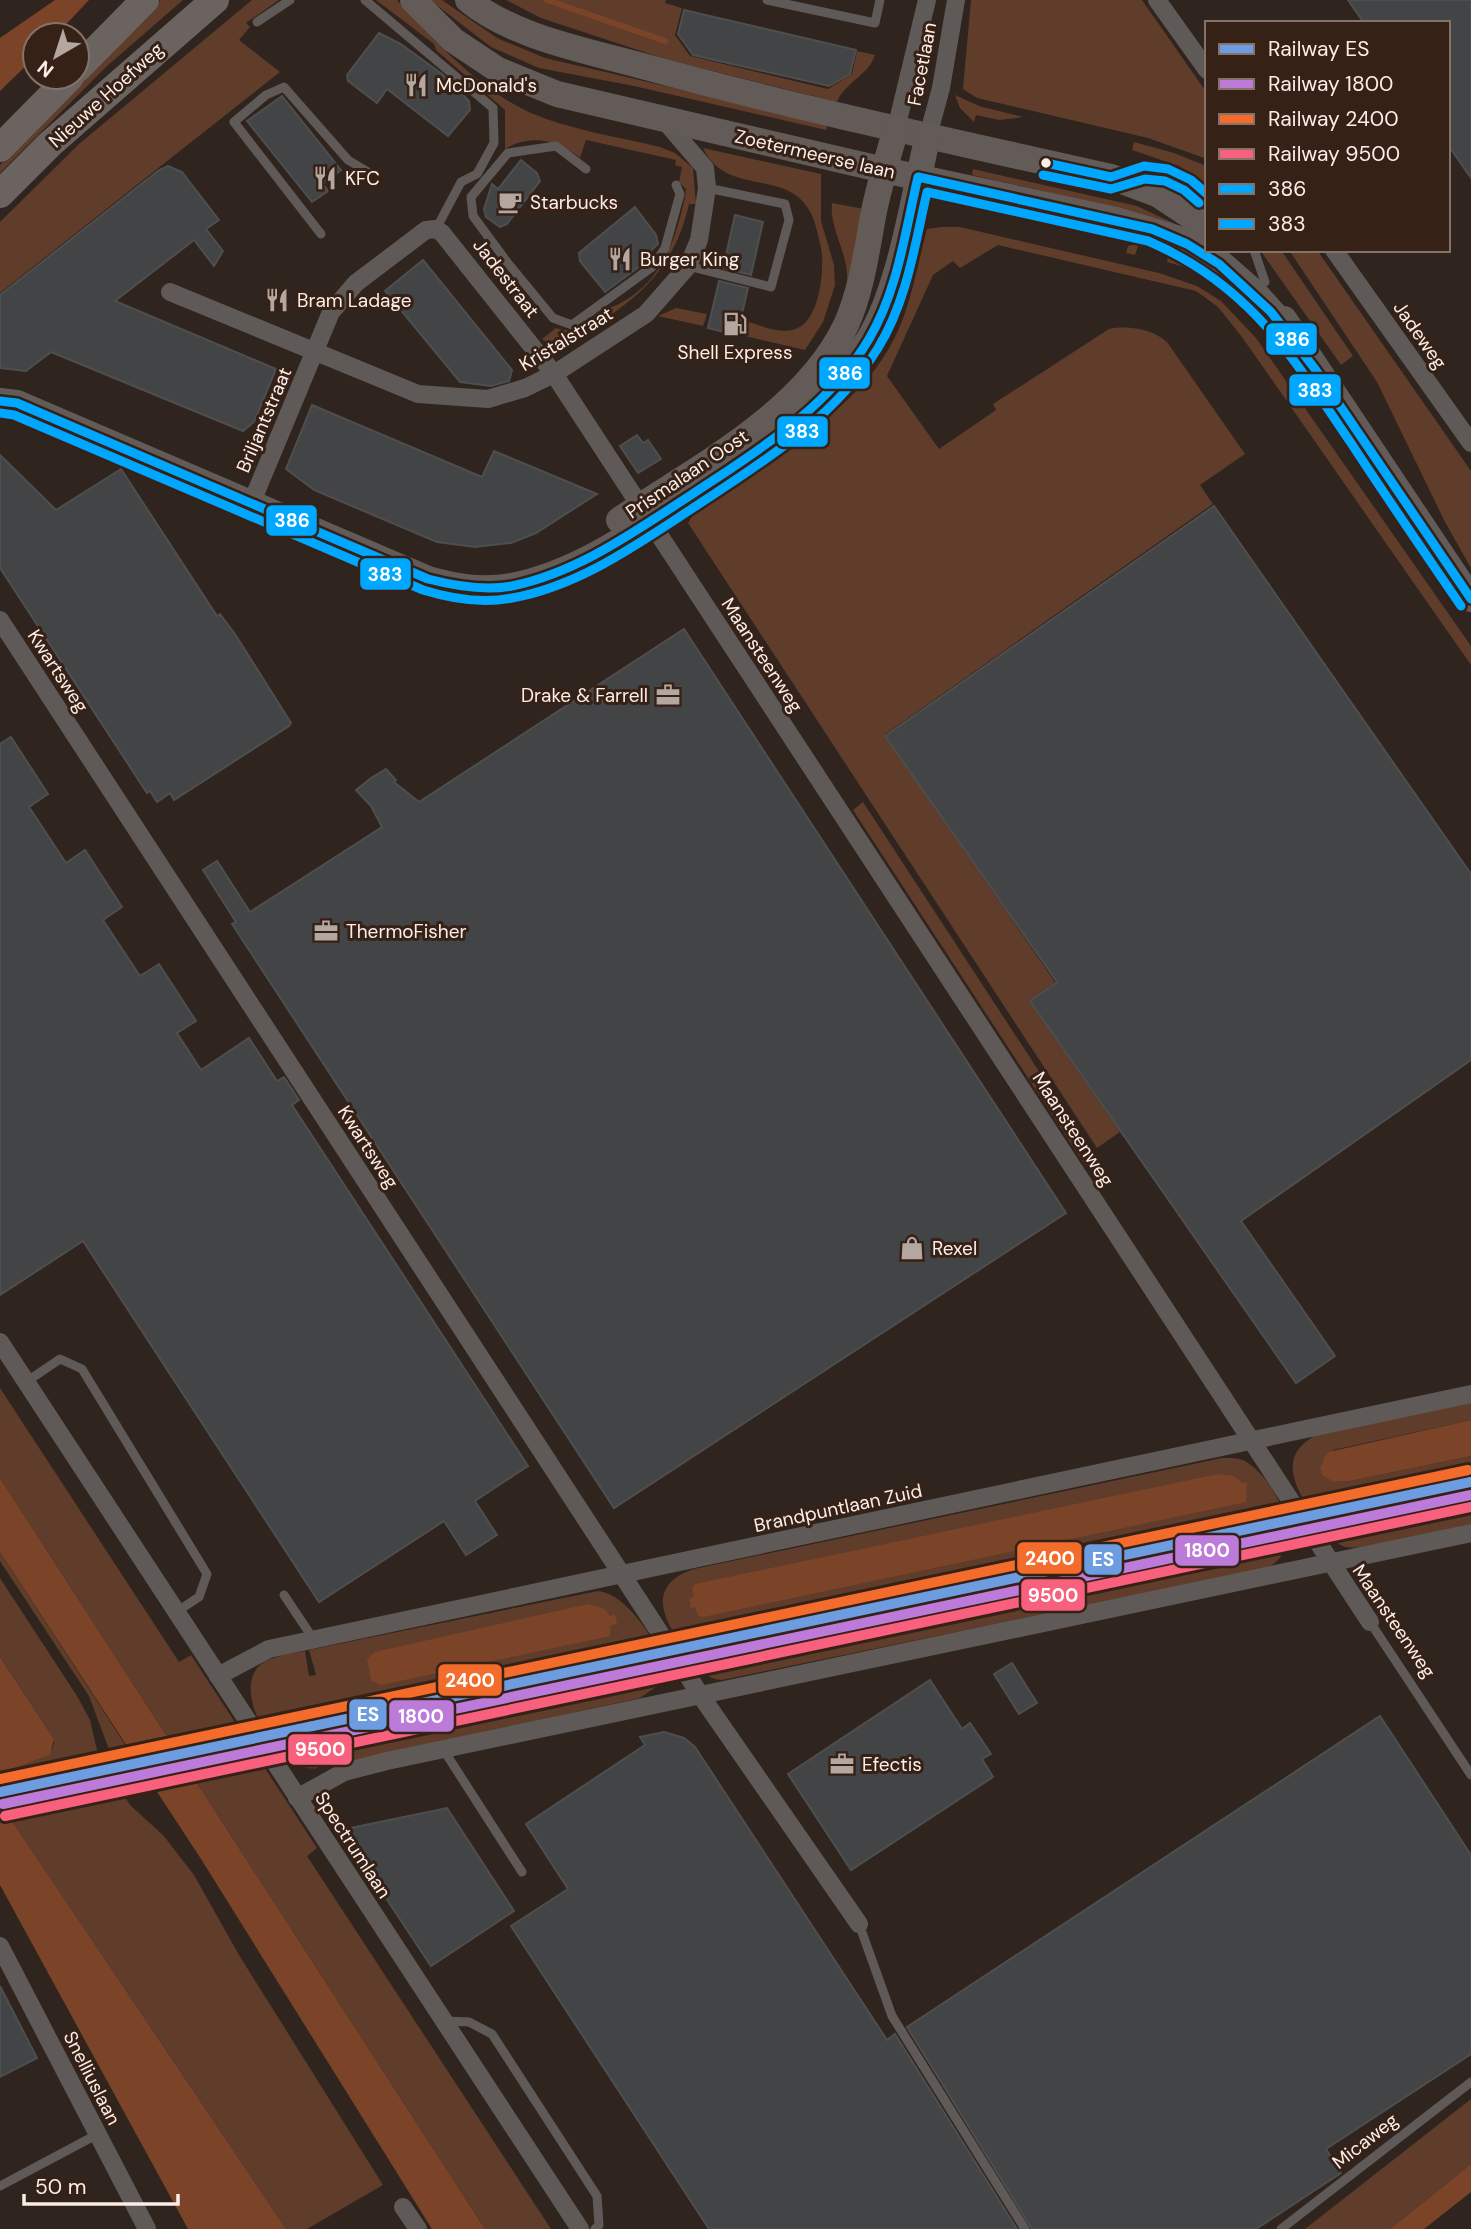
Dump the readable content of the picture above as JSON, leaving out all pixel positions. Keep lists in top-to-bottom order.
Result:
{
  "streets": {
    "main road": ["Nieuwe Hoefweg"],
    "street": [
      "Facetlaan",
      "Zoetermeerse laan",
      "Jadestraat",
      "Jadeweg",
      "Kristalstraat",
      "Briljantstraat",
      "Prismalaan Oost",
      "Maansteenweg",
      "Kwartsweg",
      "Brandpuntlaan Zuid",
      "Spectrumlaan",
      "Snelliuslaan"
    ],
    "lane": ["Micaweg"]
  },
  "crossings": [
    ["Facetlaan", "Prismalaan Oost"],
    ["Zoetermeerse laan", "Kristalstraat"],
    ["Zoetermeerse laan", "Prismalaan Oost"],
    ["Jadestraat", "Kristalstraat"],
    ["Jadestraat", "Prismalaan Oost"],
    ["Jadestraat", "Maansteenweg"],
    ["Kristalstraat", "Briljantstraat"],
    ["Briljantstraat", "Prismalaan Oost"],
    ["Prismalaan Oost", "Maansteenweg"],
    ["Maansteenweg", "Brandpuntlaan Zuid"],
    ["Kwartsweg", "Brandpuntlaan Zuid"],
    ["Brandpuntlaan Zuid", "Spectrumlaan"]
  ],
  "places": {
    "restaurant": [
      "McDonald's",
      "KFC",
      "Burger King",
      "Bram Ladage"
    ],
    "cafe": ["Starbucks"],
    "fuel station": ["Shell Express"],
    "office": ["Drake & Farrell", "ThermoFisher", "Efectis"],
    "shop": ["Rexel"]
  },
  "lines": [
    "transit line 386",
    "transit line 383",
    "rail line 2400",
    "rail line ES",
    "rail line 1800",
    "rail line 9500"
  ],
  "legend": [
    "Railway ES",
    "Railway 1800",
    "Railway 2400",
    "Railway 9500",
    "386",
    "383"
  ],
  "scale_bar": "50 m",
  "north": "bottom left"
}
